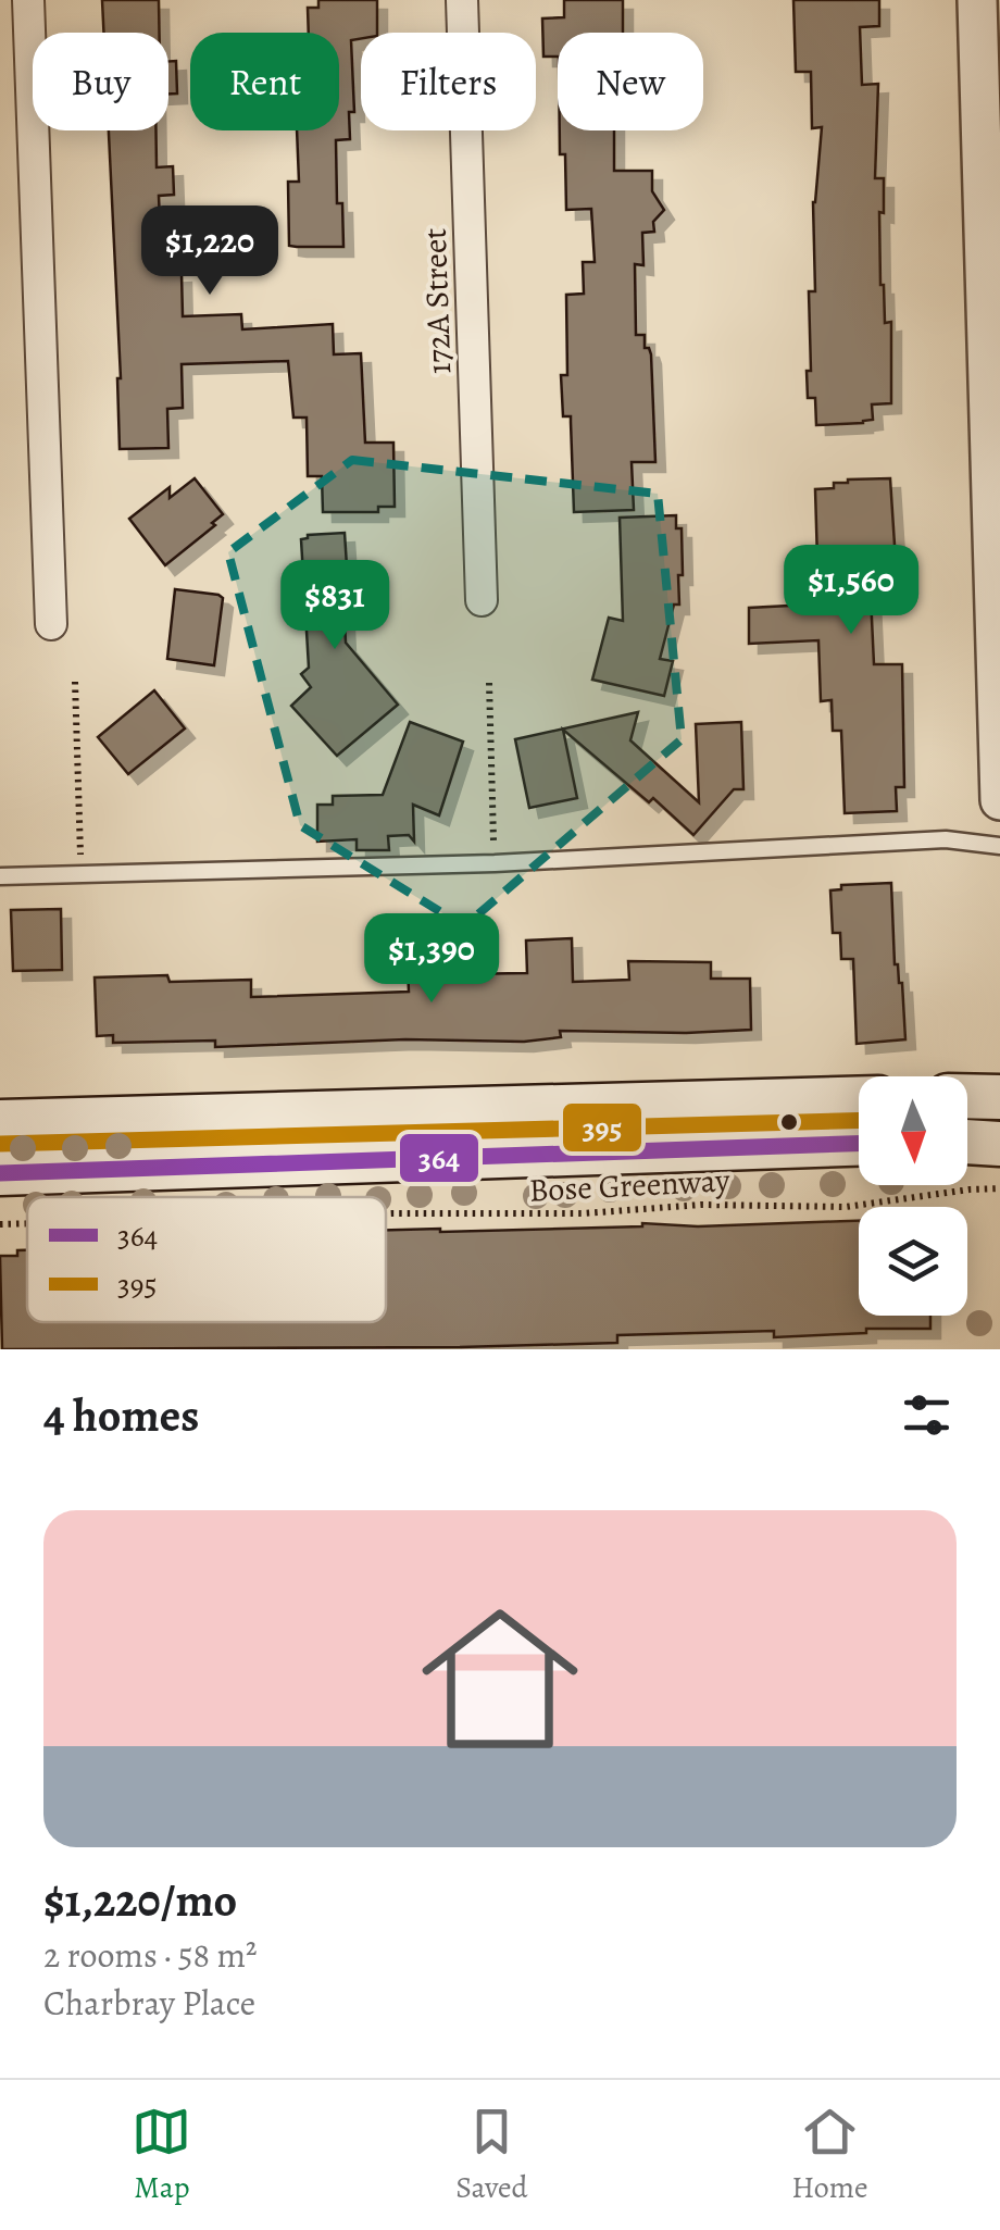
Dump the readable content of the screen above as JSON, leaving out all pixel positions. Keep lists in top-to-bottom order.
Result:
{
  "streets": {
    "street": ["172A Street"],
    "path": ["Bose Greenway"]
  },
  "lines": ["transit line 395", "transit line 364"],
  "legend": ["364", "395"],
  "north": "bottom",
  "page": {
    "chip": [
      "Buy",
      "Rent",
      "Filters",
      "New"
    ],
    "price": [
      "$1,220",
      "$1,560",
      "$831",
      "$1,390"
    ],
    "heading": "4 homes",
    "list": [
      {
        "name": "$1,220/mo",
        "note": "2 rooms · 58 m² · Charbray Place"
      }
    ],
    "tabs": ["Map", "Saved", "Home"]
  }
}
